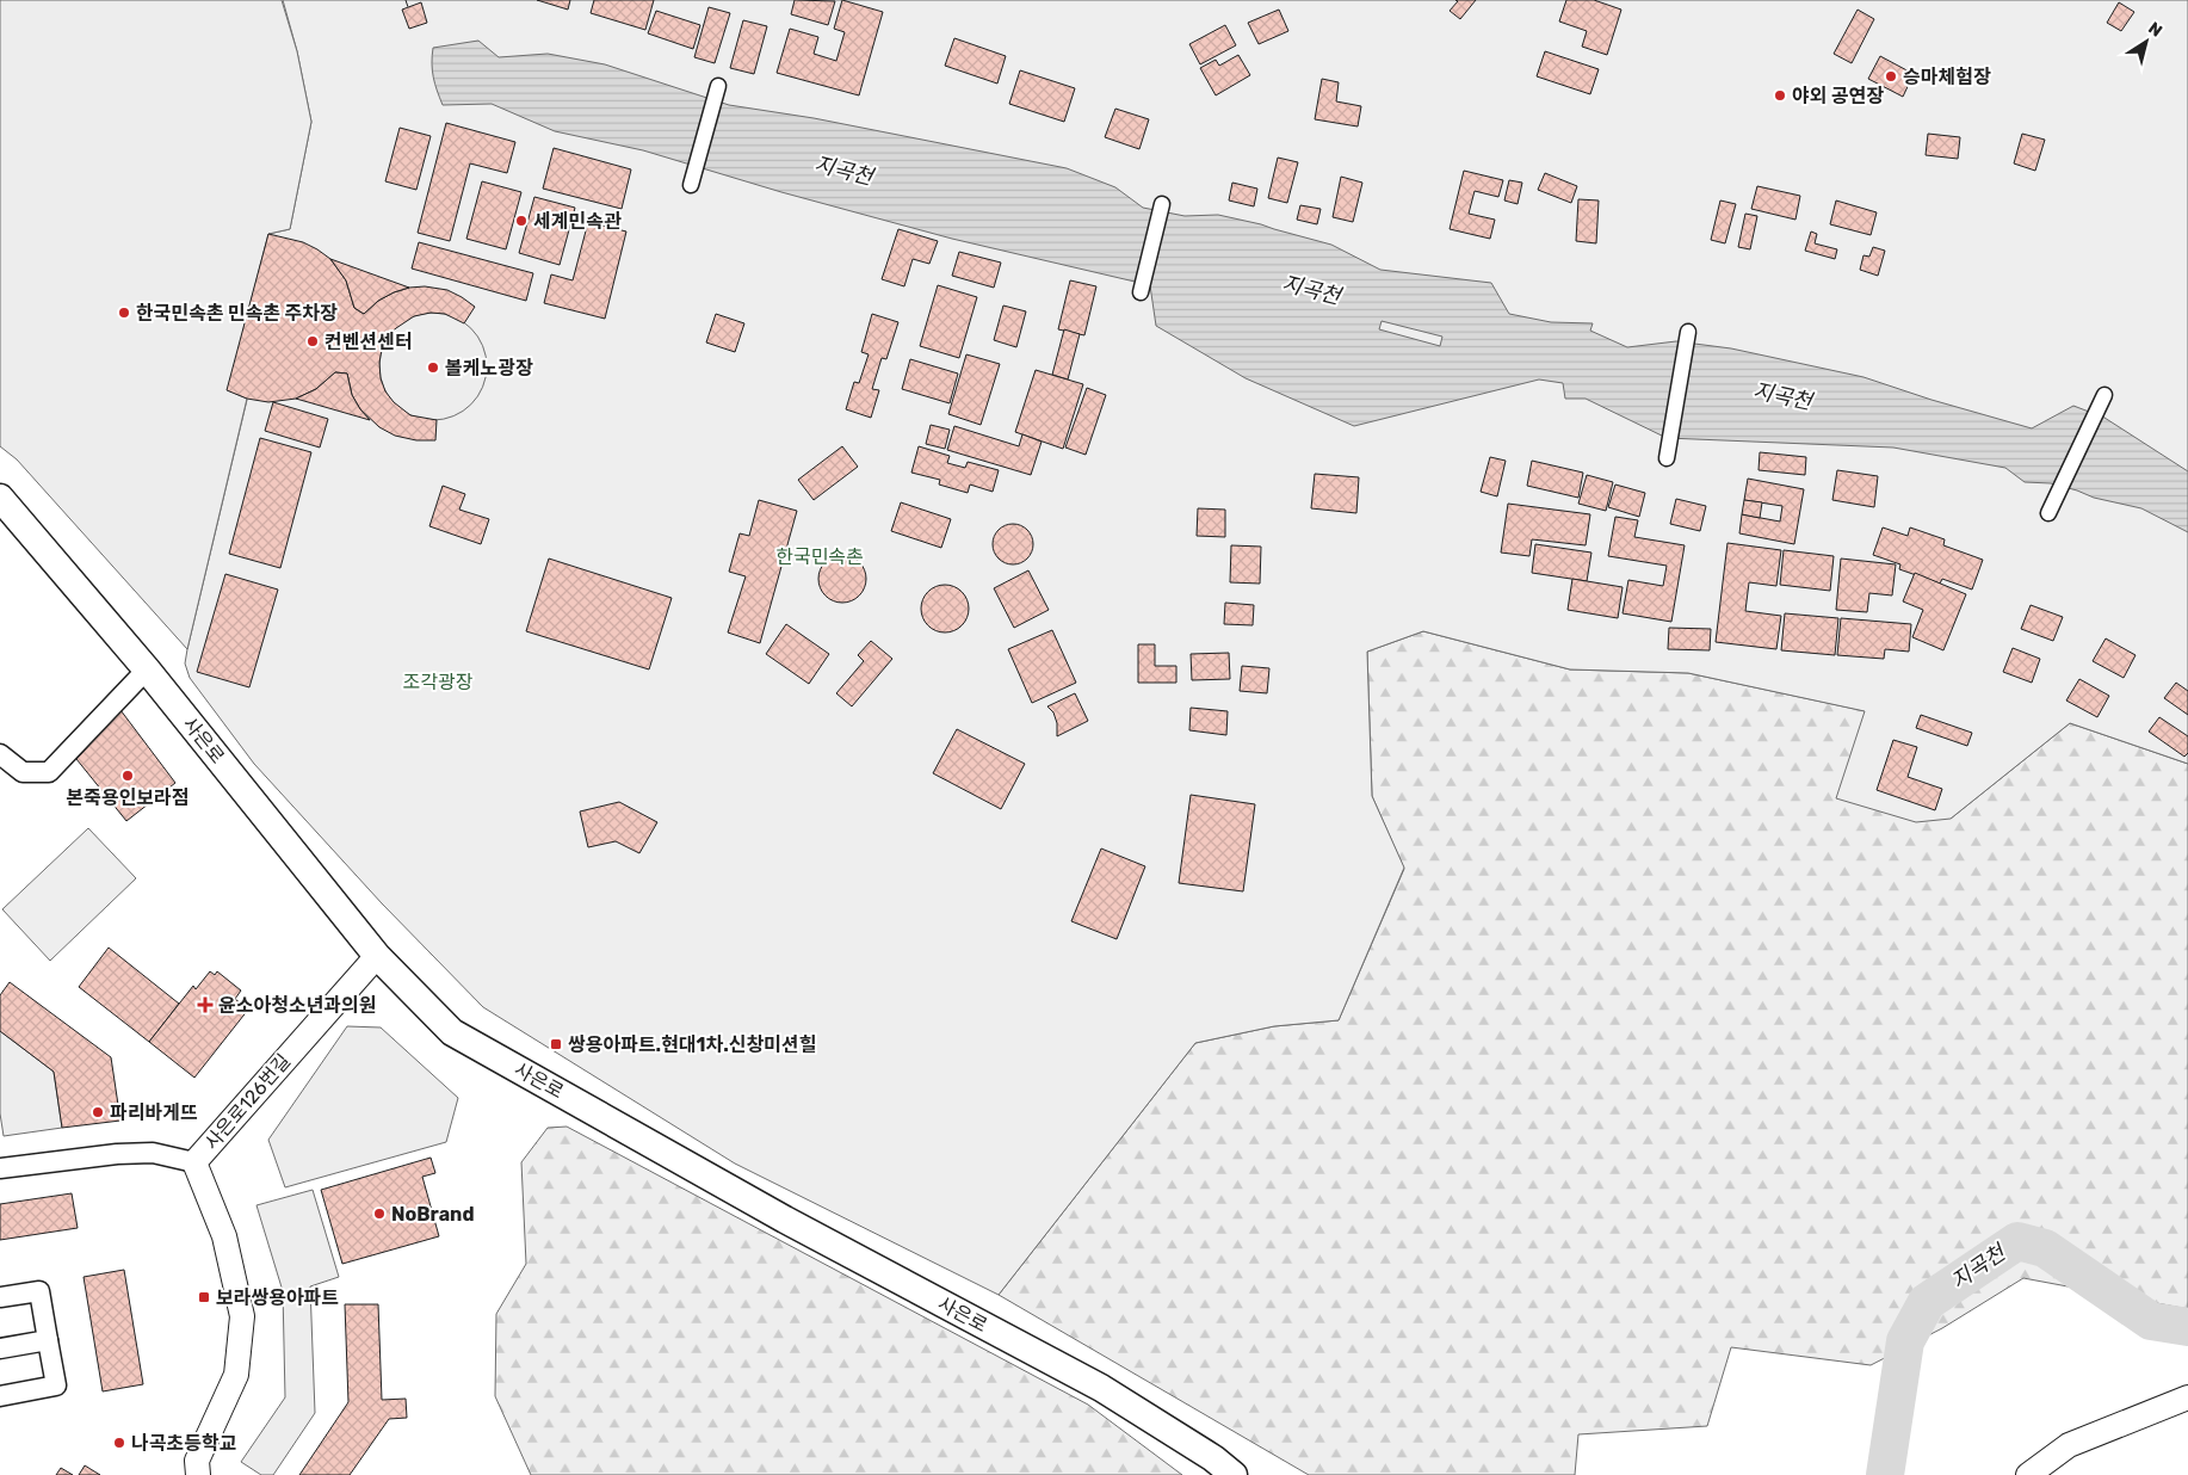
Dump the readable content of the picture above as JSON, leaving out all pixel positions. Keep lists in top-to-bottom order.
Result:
{
  "streets": {
    "main road": ["사은로"],
    "street": ["사은로126번길"]
  },
  "crossings": [
    ["사은로", "사은로126번길"]
  ],
  "water": ["지곡천"],
  "parks": ["한국민속촌", "조각광장"],
  "places": {
    "other": [
      "승마체험장",
      "야외 공연장",
      "세계민속관",
      "한국민속촌 민속촌 주차장",
      "컨벤션센터",
      "볼케노광장",
      "본죽용인보라점",
      "파리바게뜨",
      "NoBrand",
      "나곡초등학교"
    ],
    "health": ["윤소아청소년과의원"],
    "transit": ["쌍용아파트.현대1차.신창미션힐", "보라쌍용아파트"]
  },
  "north": "top right"
}
